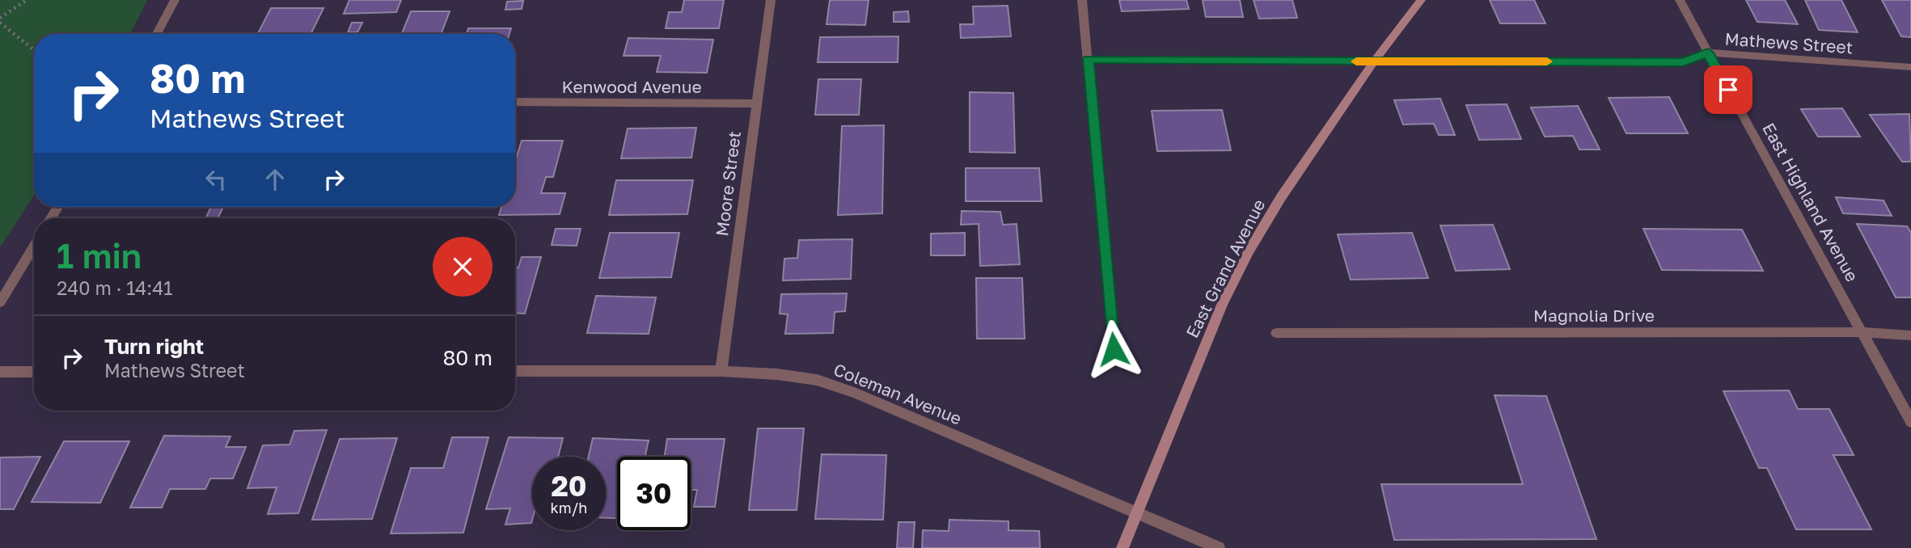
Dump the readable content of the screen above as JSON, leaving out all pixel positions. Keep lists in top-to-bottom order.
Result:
{
  "streets": {
    "main road": ["East Grand Avenue"],
    "street": [
      "Mathews Street",
      "Kenwood Avenue",
      "Moore Street",
      "East Highland Avenue",
      "Magnolia Drive",
      "Coleman Avenue"
    ]
  },
  "crossings": [
    ["Mathews Street", "East Highland Avenue"],
    ["Mathews Street", "East Grand Avenue"],
    ["Kenwood Avenue", "Moore Street"],
    ["Moore Street", "Coleman Avenue"],
    ["East Highland Avenue", "Magnolia Drive"],
    ["East Grand Avenue", "Coleman Avenue"]
  ],
  "page": {
    "turn": ["80 m", "Mathews Street"],
    "heading": ["1 min", "240 m · 14:41"],
    "list": [
      {
        "name": "Turn right",
        "note": "Mathews Street",
        "value": "80 m"
      }
    ],
    "speed": "20 km/h",
    "limit": "30"
  }
}
